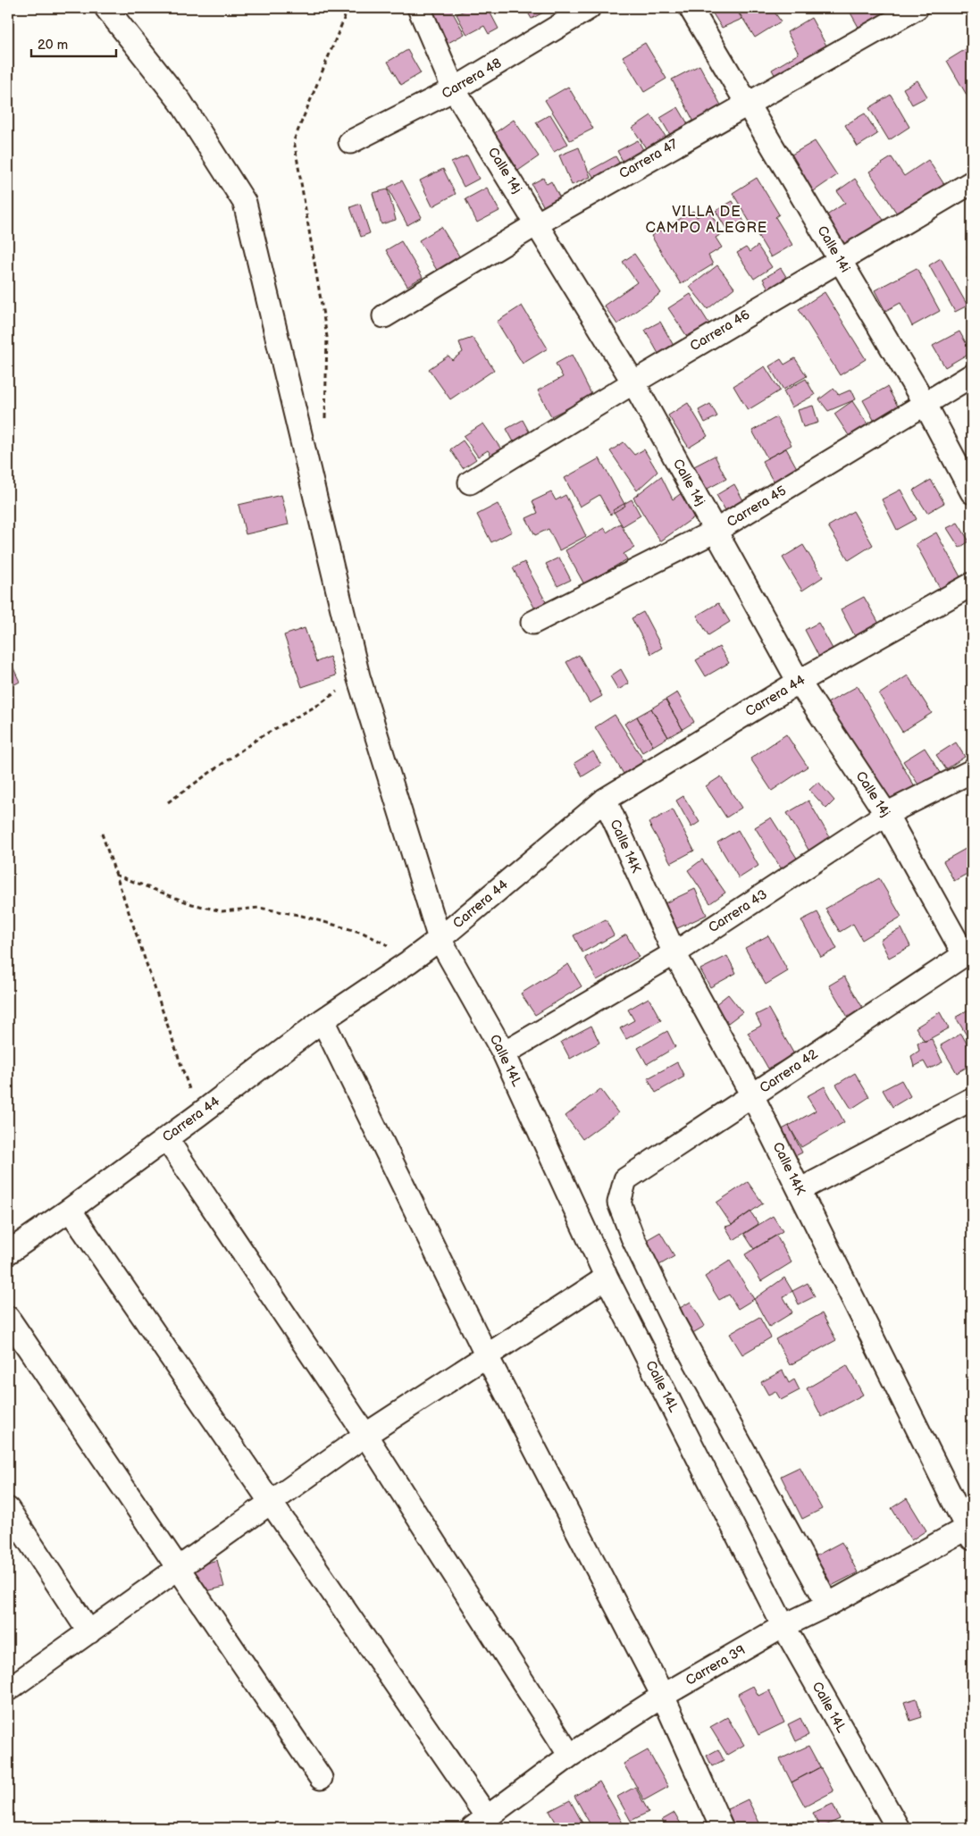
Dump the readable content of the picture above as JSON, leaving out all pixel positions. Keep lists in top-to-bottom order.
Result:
{
  "streets": {
    "street": [
      "Carrera 48",
      "Carrera 47",
      "Calle 14j",
      "Calle 14i",
      "Carrera 46",
      "Carrera 45",
      "Carrera 44",
      "Calle 14K",
      "Carrera 43",
      "Calle 14L",
      "Carrera 42",
      "Carrera 39"
    ]
  },
  "crossings": [
    ["Carrera 48", "Calle 14j"],
    ["Carrera 47", "Calle 14j"],
    ["Carrera 47", "Calle 14i"],
    ["Calle 14j", "Carrera 46"],
    ["Calle 14j", "Carrera 45"],
    ["Calle 14j", "Carrera 44"],
    ["Calle 14j", "Carrera 43"],
    ["Calle 14j", "Carrera 42"],
    ["Calle 14i", "Carrera 46"],
    ["Calle 14i", "Carrera 45"],
    ["Carrera 44", "Calle 14K"],
    ["Carrera 44", "Calle 14L"],
    ["Calle 14K", "Carrera 43"],
    ["Calle 14K", "Carrera 42"],
    ["Calle 14K", "Carrera 39"],
    ["Carrera 43", "Calle 14L"],
    ["Calle 14L", "Carrera 39"],
    ["Carrera 42", "Carrera 39"]
  ],
  "districts": ["VILLA DE CAMPO ALEGRE"],
  "scale_bar": "20 m"
}
